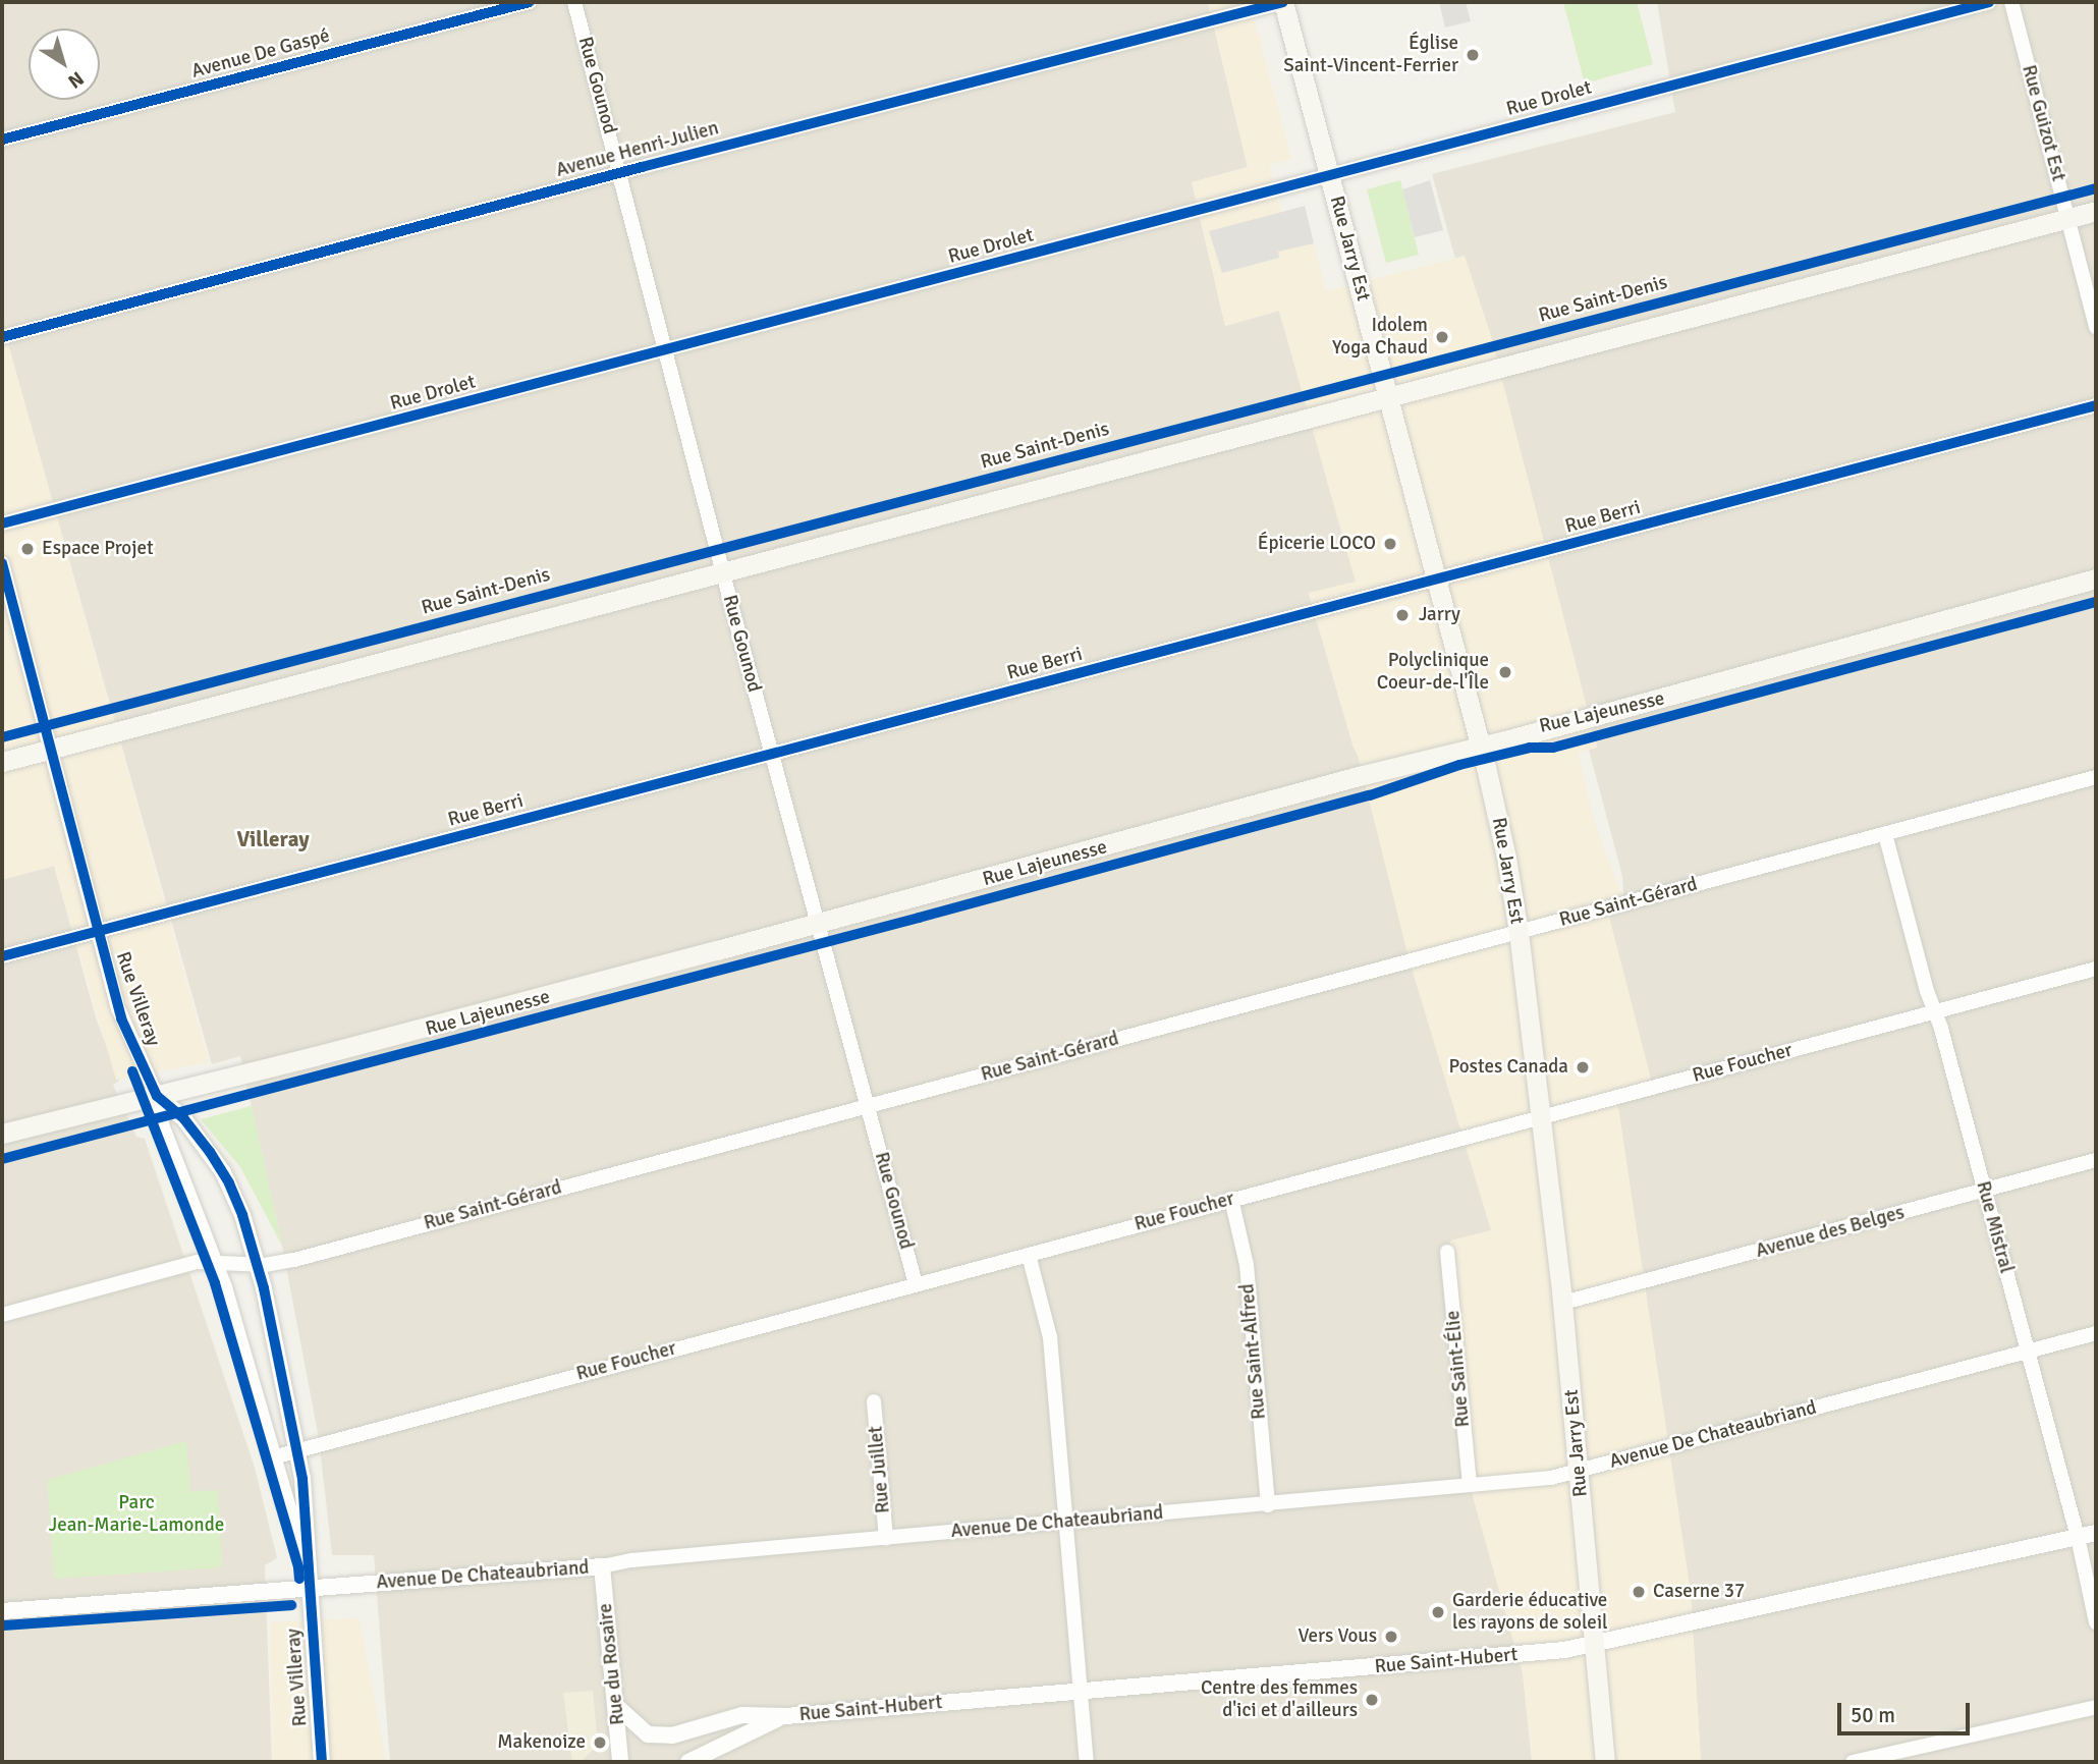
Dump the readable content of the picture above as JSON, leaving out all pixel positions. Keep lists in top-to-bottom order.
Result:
{
  "streets": {
    "main road": ["Rue Jarry Est", "Rue Saint-Denis", "Rue Lajeunesse"],
    "street": [
      "Avenue De Gaspé",
      "Rue Gounod",
      "Rue Drolet",
      "Rue Guizot Est",
      "Avenue Henri-Julien",
      "Rue Berri",
      "Rue Saint-Gérard",
      "Rue Villeray",
      "Rue Foucher",
      "Rue Mistral",
      "Avenue des Belges",
      "Rue Saint-Alfred",
      "Rue Saint-Élie",
      "Avenue De Chateaubriand",
      "Rue Juillet",
      "Rue Saint-Hubert",
      "Rue du Rosaire"
    ]
  },
  "crossings": [
    ["Rue Gounod", "Rue Drolet"],
    ["Rue Gounod", "Avenue Henri-Julien"],
    ["Rue Gounod", "Rue Saint-Denis"],
    ["Rue Gounod", "Rue Berri"],
    ["Rue Gounod", "Rue Lajeunesse"],
    ["Rue Gounod", "Rue Saint-Gérard"],
    ["Rue Gounod", "Rue Foucher"],
    ["Rue Drolet", "Rue Jarry Est"],
    ["Rue Guizot Est", "Rue Saint-Denis"],
    ["Avenue Henri-Julien", "Rue Jarry Est"],
    ["Rue Jarry Est", "Rue Saint-Denis"],
    ["Rue Jarry Est", "Rue Berri"],
    ["Rue Jarry Est", "Rue Lajeunesse"],
    ["Rue Jarry Est", "Rue Saint-Gérard"],
    ["Rue Jarry Est", "Rue Foucher"],
    ["Rue Jarry Est", "Avenue des Belges"],
    ["Rue Jarry Est", "Avenue De Chateaubriand"],
    ["Rue Jarry Est", "Rue Saint-Hubert"],
    ["Rue Saint-Denis", "Rue Villeray"],
    ["Rue Berri", "Rue Villeray"],
    ["Rue Lajeunesse", "Rue Villeray"],
    ["Rue Saint-Gérard", "Rue Villeray"],
    ["Rue Saint-Gérard", "Rue Mistral"],
    ["Rue Villeray", "Rue Foucher"],
    ["Rue Villeray", "Avenue De Chateaubriand"],
    ["Rue Foucher", "Rue Mistral"],
    ["Rue Foucher", "Rue Saint-Alfred"],
    ["Rue Mistral", "Avenue des Belges"],
    ["Rue Mistral", "Avenue De Chateaubriand"],
    ["Rue Mistral", "Rue Saint-Hubert"],
    ["Rue Saint-Alfred", "Avenue De Chateaubriand"],
    ["Rue Saint-Élie", "Avenue De Chateaubriand"],
    ["Avenue De Chateaubriand", "Rue Juillet"],
    ["Avenue De Chateaubriand", "Rue du Rosaire"],
    ["Rue Saint-Hubert", "Rue du Rosaire"]
  ],
  "districts": ["Villeray"],
  "parks": ["Parc Jean-Marie-Lamonde"],
  "places": [
    "Église Saint-Vincent-Ferrier",
    "Idolem Yoga Chaud",
    "Épicerie LOCO",
    "Espace Projet",
    "Jarry",
    "Polyclinique Coeur-de-l'Île",
    "Postes Canada",
    "Caserne 37",
    "Garderie éducative les rayons de soleil",
    "Vers Vous",
    "Centre des femmes d'ici et d'ailleurs",
    "Makenoize"
  ],
  "scale_bar": "50 m",
  "north": "bottom right"
}
